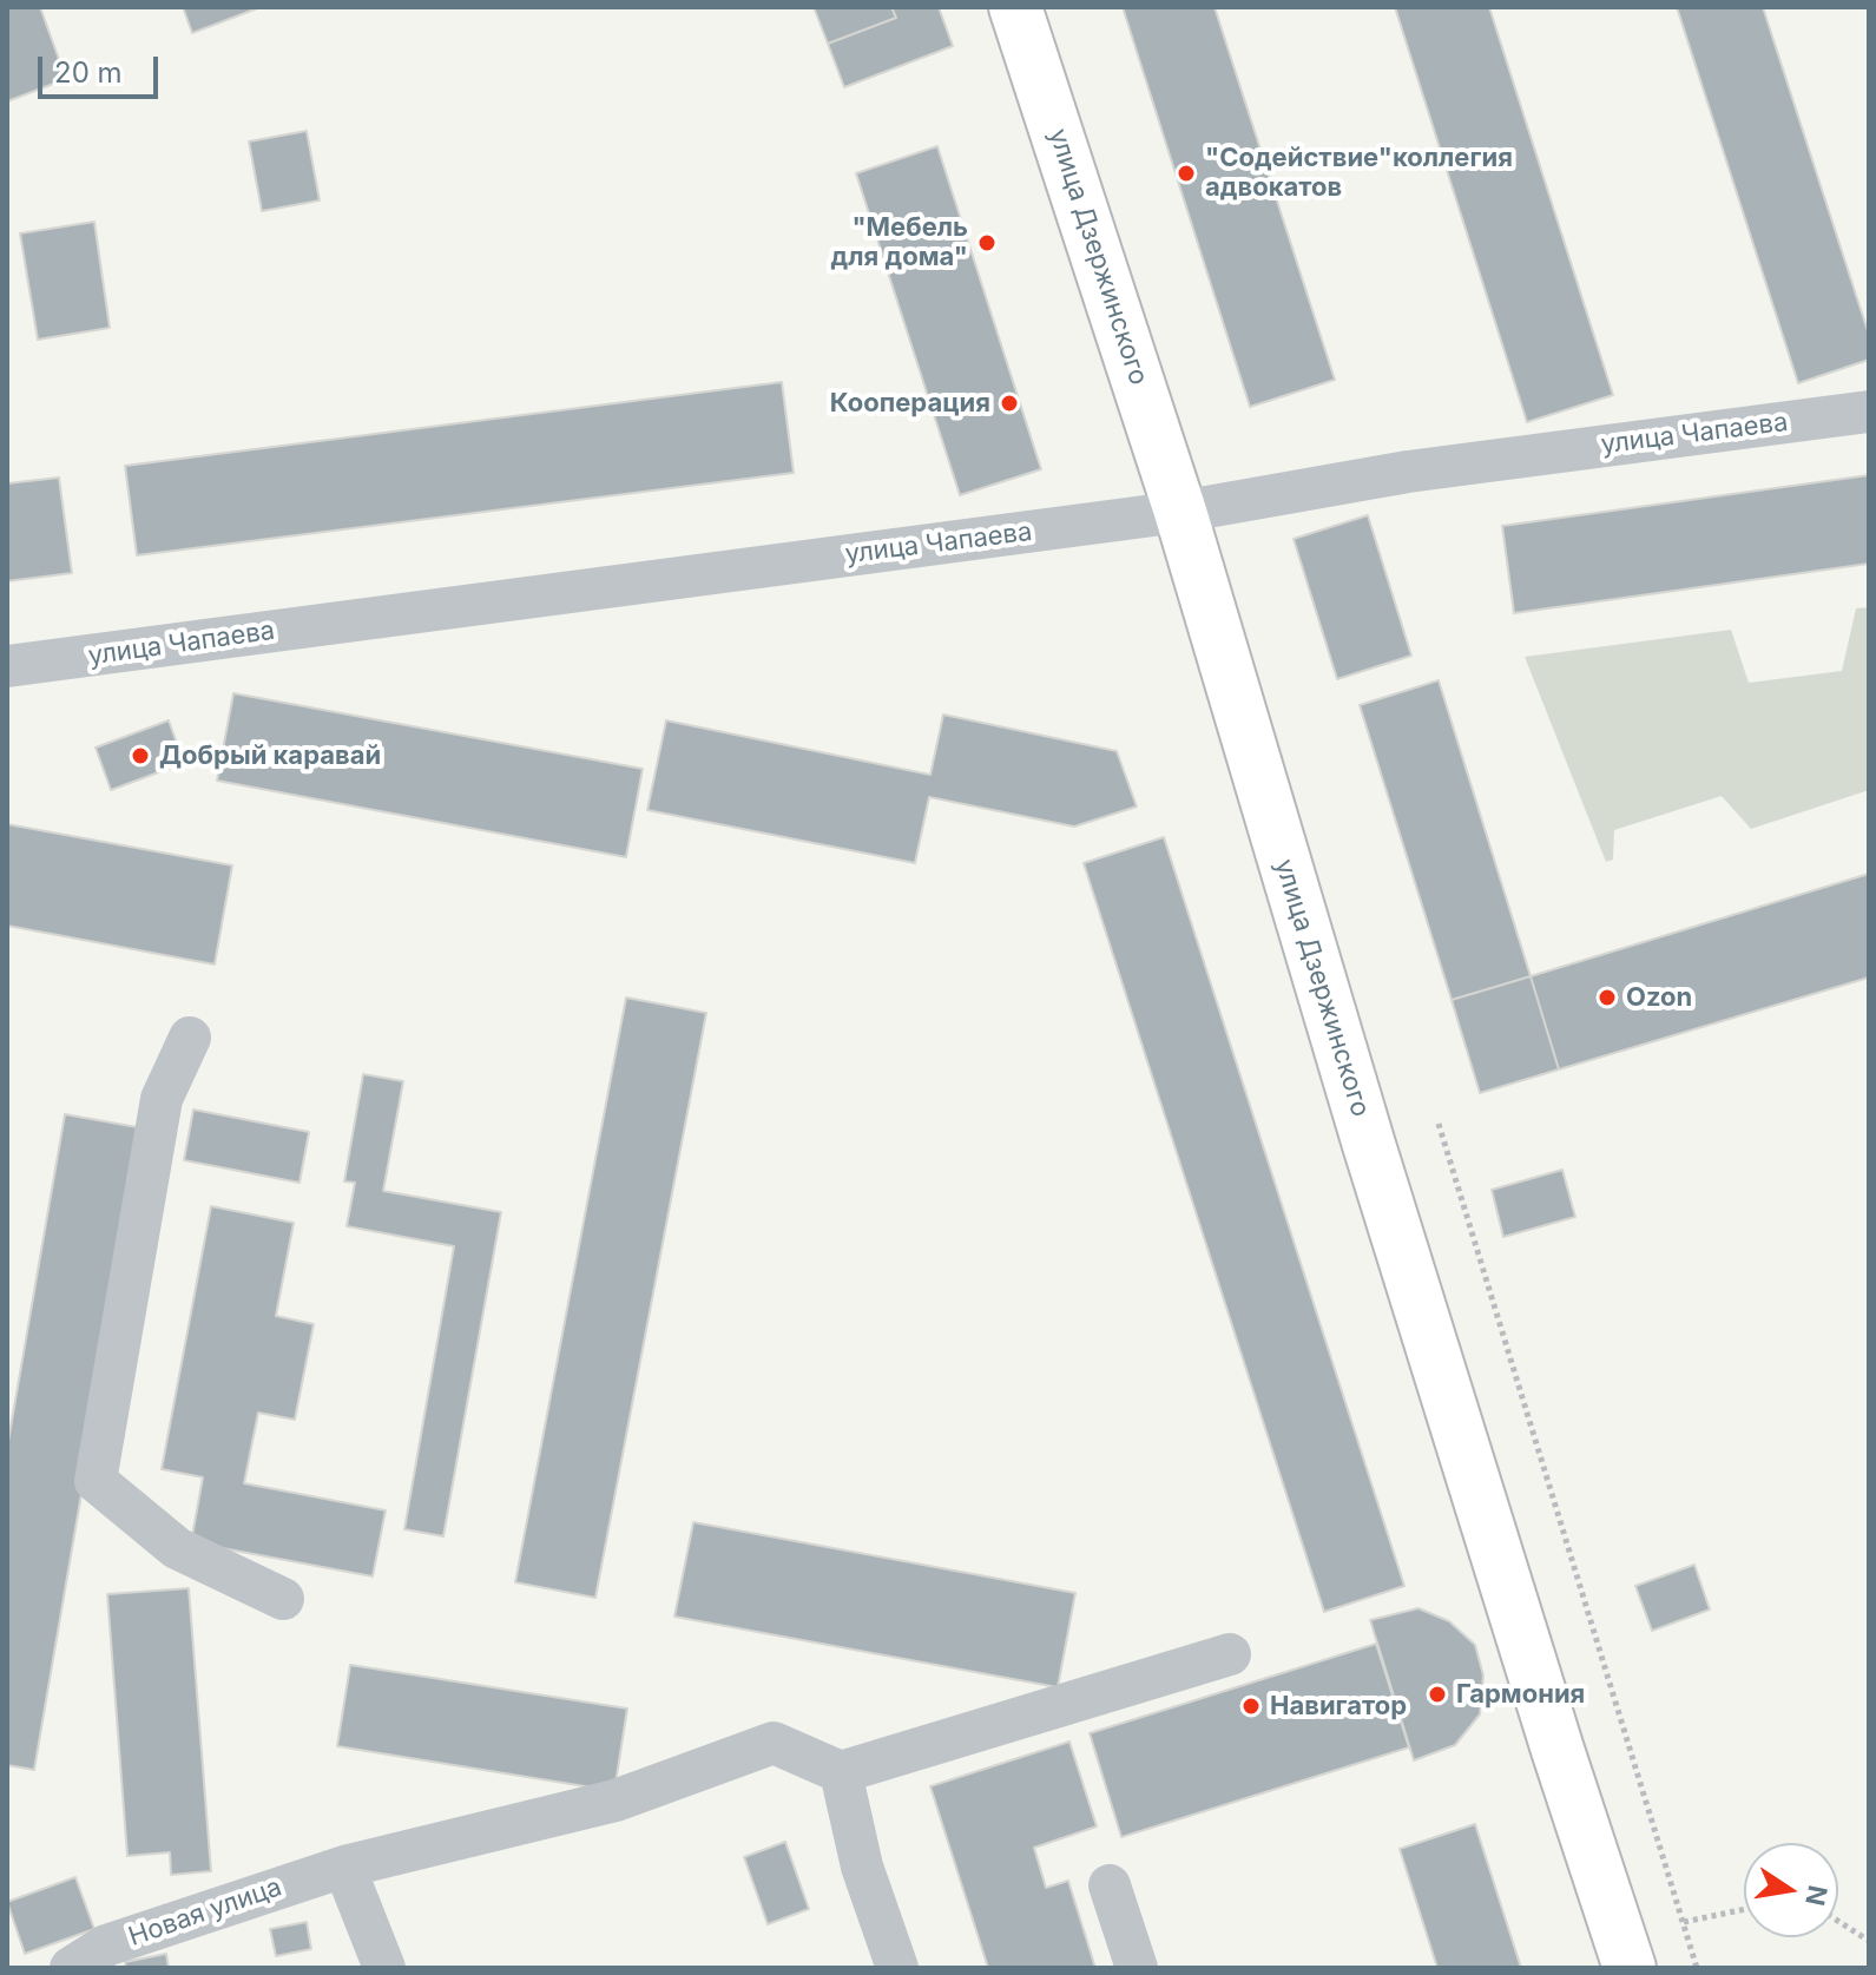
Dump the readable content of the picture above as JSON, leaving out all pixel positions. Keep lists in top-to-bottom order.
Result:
{
  "streets": {
    "main road": ["улица Дзержинского"],
    "street": ["улица Чапаева", "Новая улица"]
  },
  "crossings": [
    ["улица Дзержинского", "улица Чапаева"]
  ],
  "places": [
    "\"Содействие\"коллегия адвокатов",
    "\"Мебель для дома\"",
    "Кооперация",
    "Добрый каравай",
    "Ozon",
    "Гармония",
    "Навигатор"
  ],
  "scale_bar": "20 m",
  "north": "right"
}
